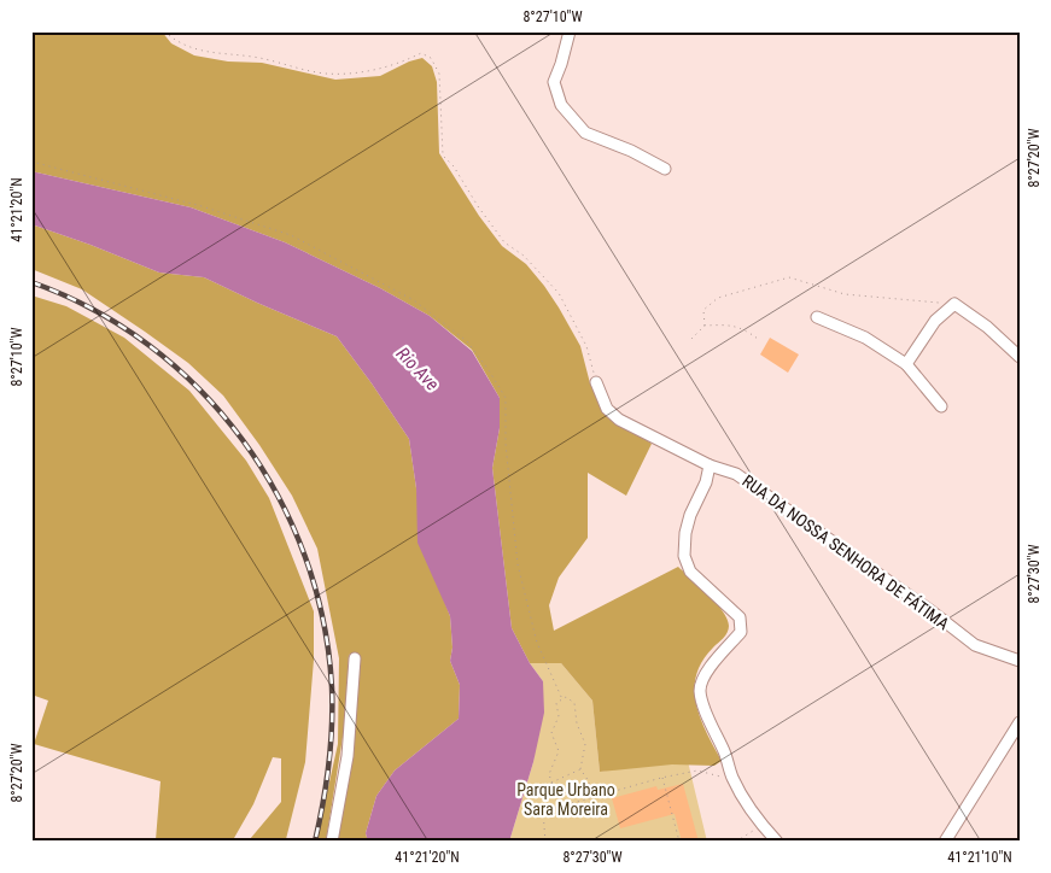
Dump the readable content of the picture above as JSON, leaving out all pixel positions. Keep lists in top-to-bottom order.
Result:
{
  "streets": {
    "street": ["RUA DA NOSSA SENHORA DE FÁTIMA"]
  },
  "water": ["Rio Ave"],
  "parks": ["Parque Urbano Sara Moreira"],
  "coordinates": [
    "8°27'10\"W",
    "8°27'20\"W",
    "41°21'20\"N",
    "8°27'30\"W",
    "41°21'10\"N"
  ]
}
